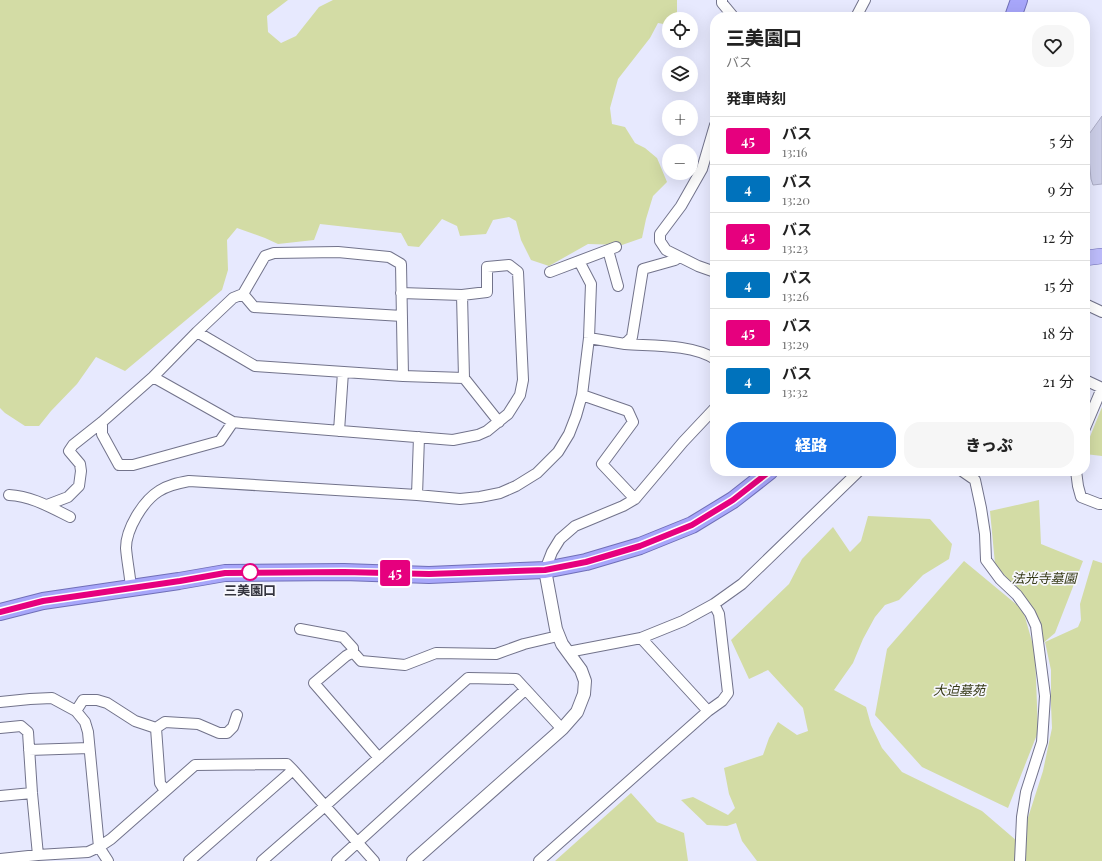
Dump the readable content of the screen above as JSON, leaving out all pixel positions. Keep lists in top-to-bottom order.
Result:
{
  "parks": ["法光寺墓園", "大迫墓苑"],
  "places": ["三美園口"],
  "lines": ["bus line 45"],
  "page": {
    "on_map": "45",
    "map_buttons": ["+", "−"],
    "heading": [
      ["三美園口", "バス"],
      "発車時刻"
    ],
    "list": [
      {
        "mark": "45",
        "name": "バス",
        "note": "13:16",
        "value": "5 分"
      },
      {
        "mark": "4",
        "name": "バス",
        "note": "13:20",
        "value": "9 分"
      },
      {
        "mark": "45",
        "name": "バス",
        "note": "13:23",
        "value": "12 分"
      },
      {
        "mark": "4",
        "name": "バス",
        "note": "13:26",
        "value": "15 分"
      },
      {
        "mark": "45",
        "name": "バス",
        "note": "13:29",
        "value": "18 分"
      },
      {
        "mark": "4",
        "name": "バス",
        "note": "13:32",
        "value": "21 分"
      }
    ],
    "buttons": ["経路", "きっぷ"]
  }
}
